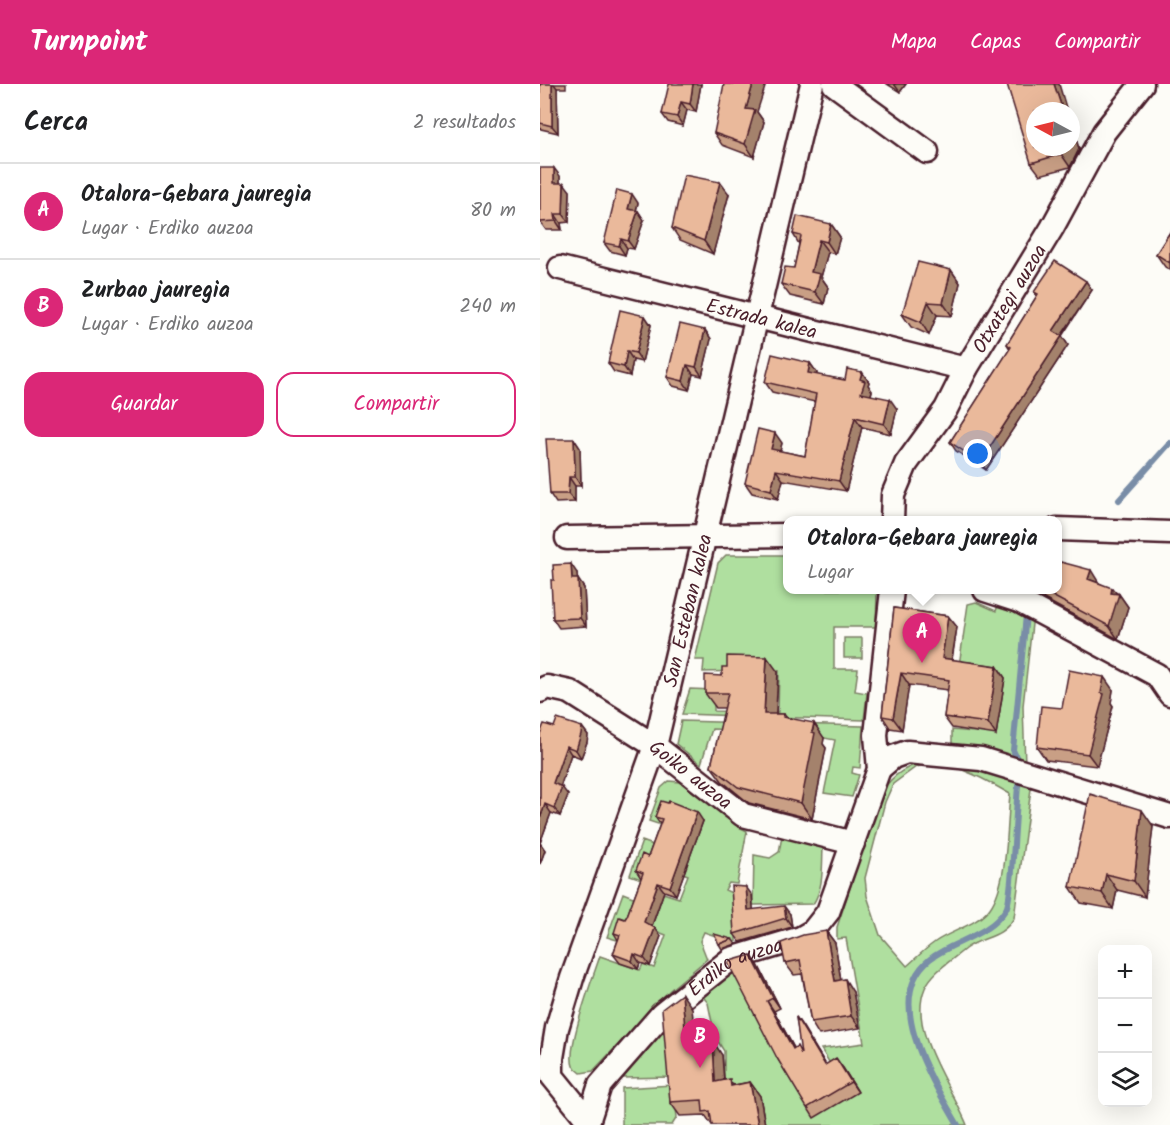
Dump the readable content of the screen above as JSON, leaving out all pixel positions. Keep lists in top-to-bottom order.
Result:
{
  "streets": {
    "street": [
      "Otxategi auzoa",
      "Estrada kalea",
      "San Esteban kalea",
      "Goiko auzoa",
      "Erdiko auzoa"
    ]
  },
  "crossings": [
    ["Otxategi auzoa", "Estrada kalea"],
    ["Estrada kalea", "San Esteban kalea"],
    ["San Esteban kalea", "Goiko auzoa"],
    ["San Esteban kalea", "Erdiko auzoa"],
    ["Goiko auzoa", "Erdiko auzoa"]
  ],
  "north": "left",
  "page": {
    "header": "Turnpoint",
    "nav": ["Mapa", "Capas", "Compartir"],
    "heading": ["Cerca", "2 resultados"],
    "list": [
      {
        "mark": "A",
        "name": "Otalora-Gebara jauregia",
        "note": "Lugar · Erdiko auzoa",
        "value": "80 m"
      },
      {
        "mark": "B",
        "name": "Zurbao jauregia",
        "note": "Lugar · Erdiko auzoa",
        "value": "240 m"
      }
    ],
    "buttons": ["Guardar", "Compartir"],
    "popup": ["Otalora-Gebara jauregia", "Lugar"],
    "pins": ["A", "B"],
    "map_buttons": ["+", "−"]
  }
}
